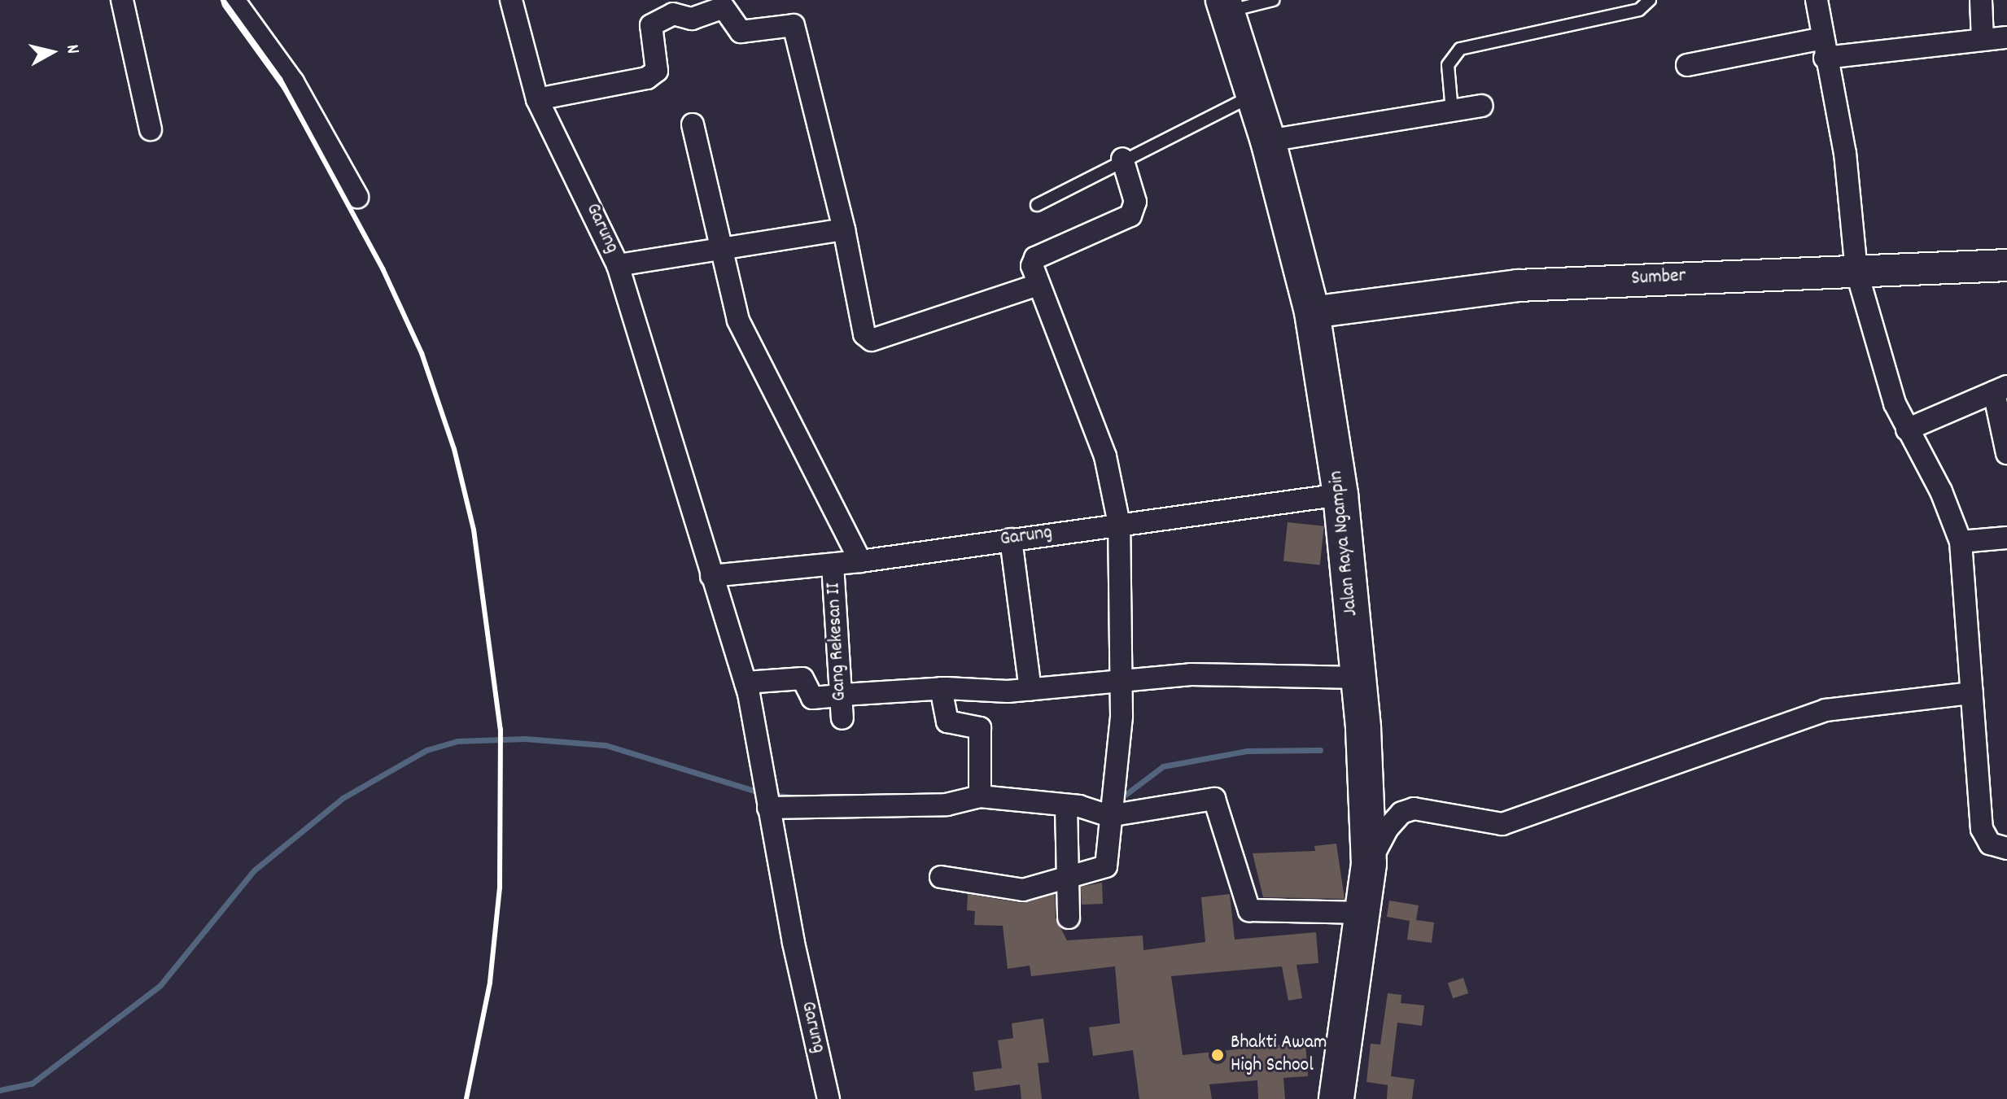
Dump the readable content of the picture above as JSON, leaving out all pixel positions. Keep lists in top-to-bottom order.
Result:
{
  "streets": {
    "main road": ["Jalan Raya Ngampin"],
    "street": ["Garung", "Sumber", "Gang Rekesan II"]
  },
  "crossings": [
    ["Garung", "Jalan Raya Ngampin"],
    ["Garung", "Gang Rekesan II"],
    ["Sumber", "Jalan Raya Ngampin"]
  ],
  "places": ["Bhakti Awam High School"],
  "north": "right"
}
